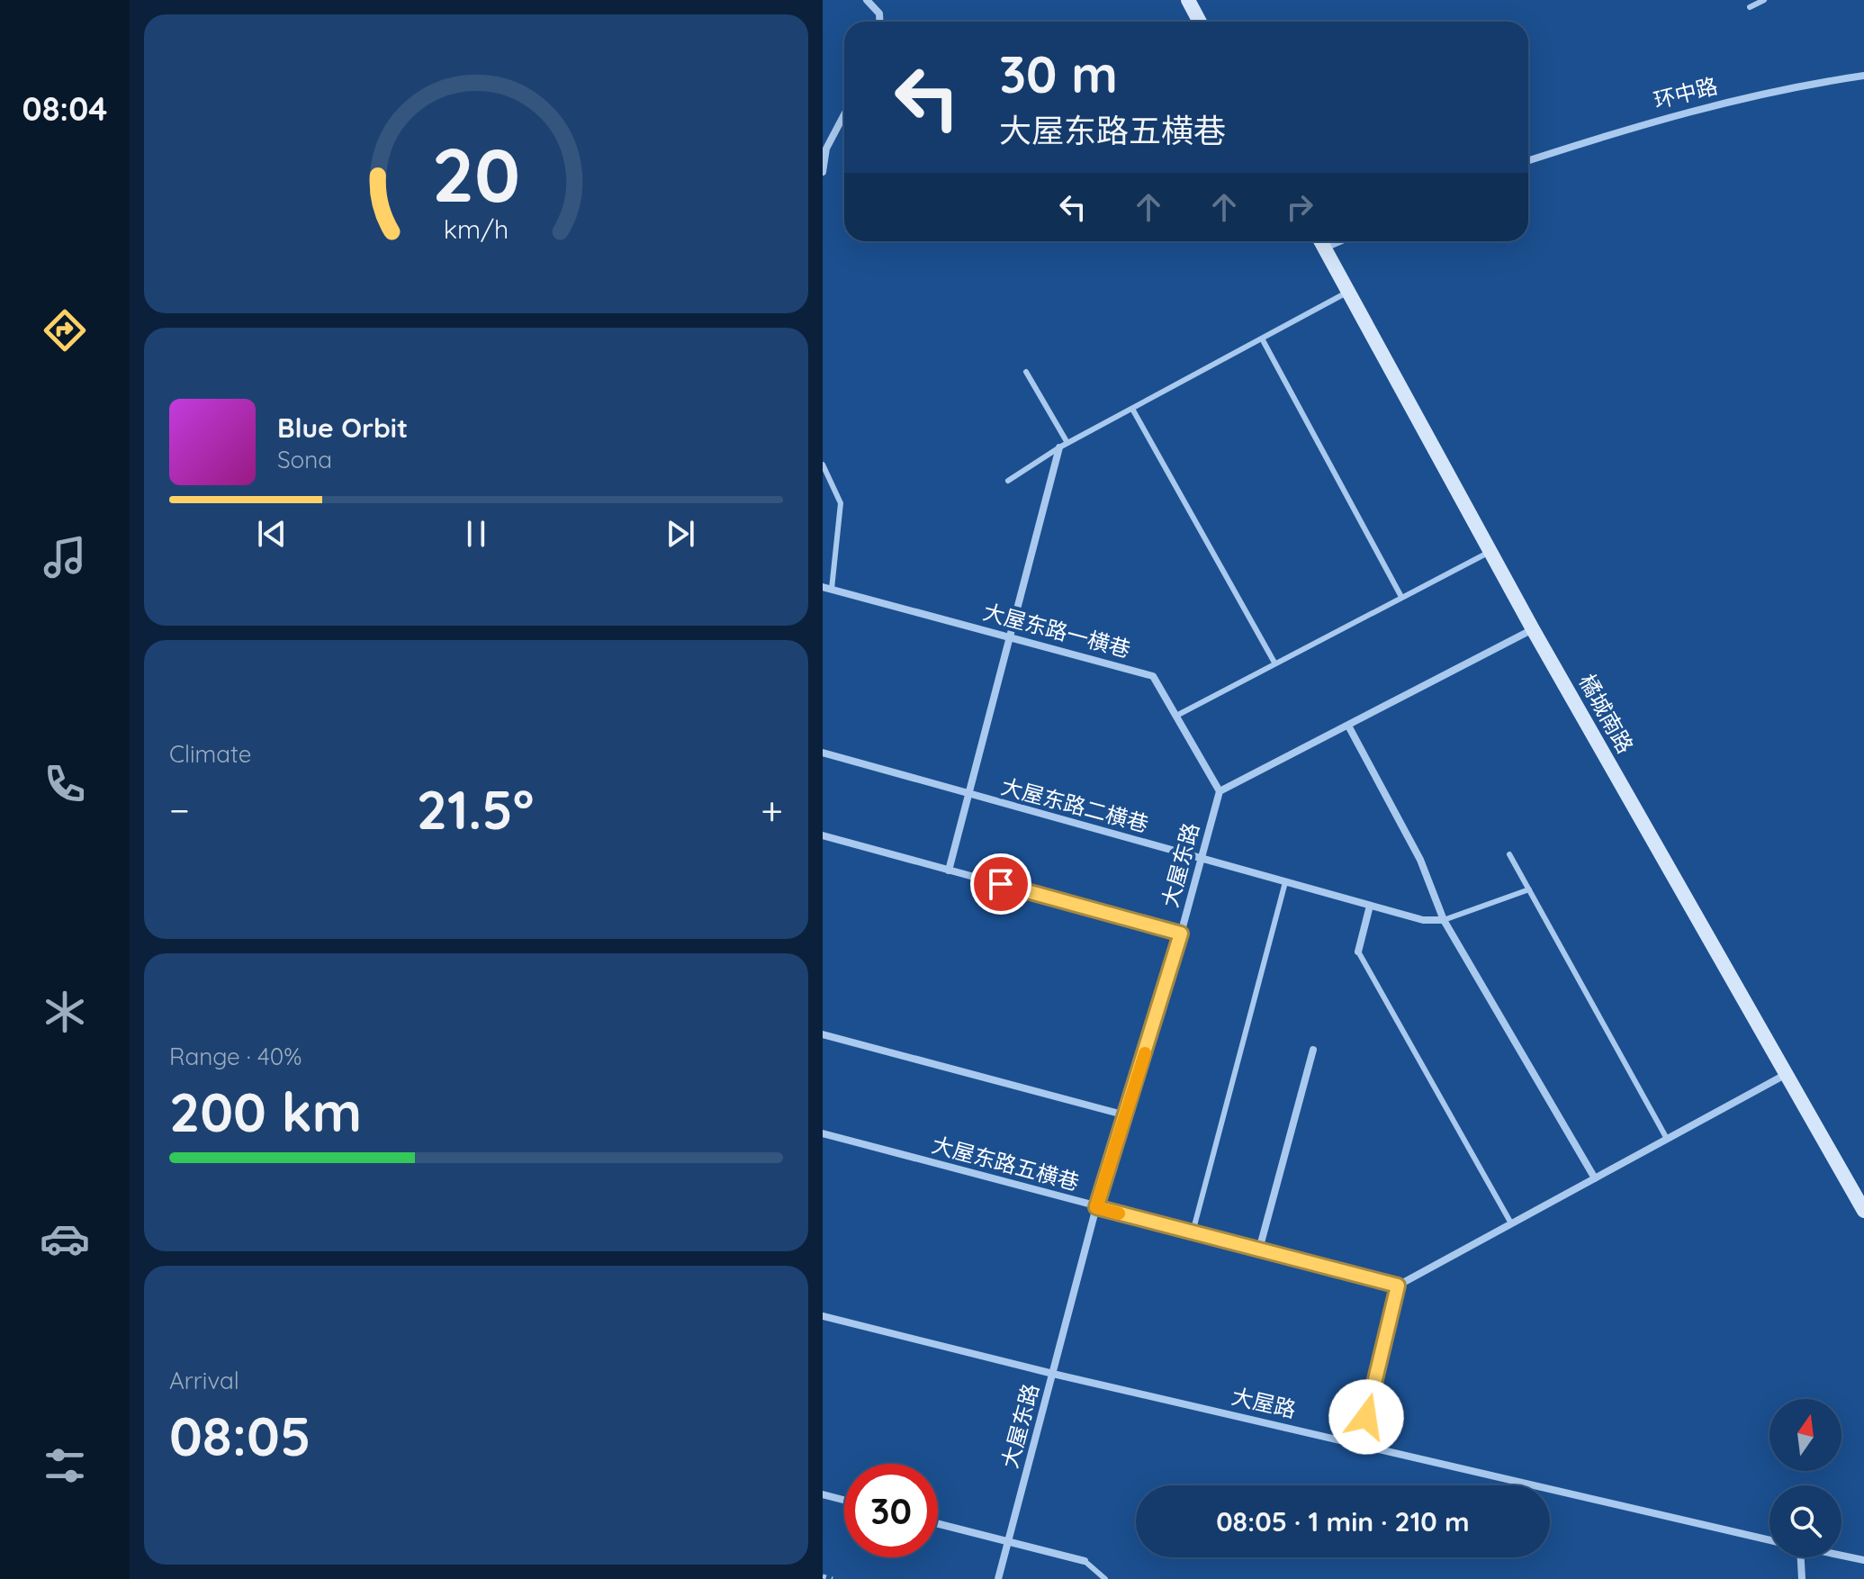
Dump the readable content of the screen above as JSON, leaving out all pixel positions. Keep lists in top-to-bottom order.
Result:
{
  "streets": {
    "main road": ["橘城南路"],
    "street": [
      "环中路",
      "大屋东路一横巷",
      "大屋东路二横巷",
      "大屋东路",
      "大屋东路五横巷",
      "大屋路"
    ]
  },
  "crossings": [
    ["大屋东路一横巷", "大屋东路"],
    ["大屋东路二横巷", "大屋东路"],
    ["大屋东路", "大屋东路五横巷"],
    ["大屋东路", "大屋路"]
  ],
  "north": "top",
  "page": {
    "tabs": "08:04",
    "turn": ["30 m", "大屋东路五横巷"],
    "song": ["Blue Orbit", "Sona"],
    "tile": [
      "Climate",
      ["Range · 40%", "200 km"],
      ["Arrival", "08:05"]
    ],
    "heat": ["−", "21.5°", "+"],
    "limit": "30",
    "trip": "08:05 · 1 min · 210 m",
    "gauge": ["20", "km/h"]
  }
}
